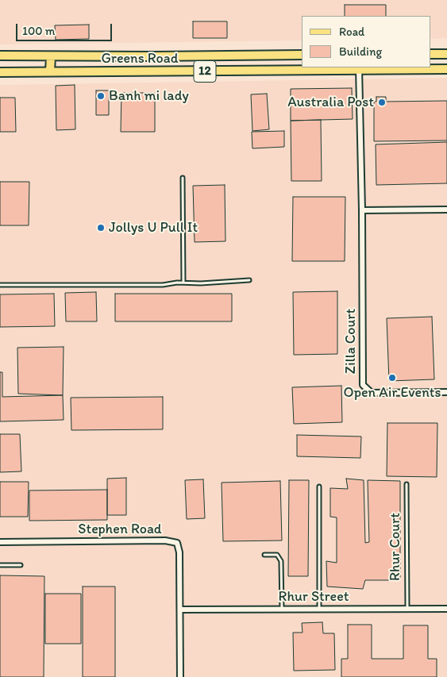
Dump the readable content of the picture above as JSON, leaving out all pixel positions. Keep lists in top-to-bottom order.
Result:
{
  "streets": {
    "main road": ["Greens Road", "12"],
    "street": ["Zilla Court", "Stephen Road", "Rhur Street"],
    "lane": ["Rhur Court"]
  },
  "crossings": [
    ["Greens Road", "Zilla Court"],
    ["Stephen Road", "Rhur Street"],
    ["Rhur Court", "Rhur Street"]
  ],
  "places": [
    "Banh mi lady",
    "Australia Post",
    "Jollys U Pull It",
    "Open Air Events"
  ],
  "legend": ["Road", "Building"],
  "scale_bar": "100 m"
}
